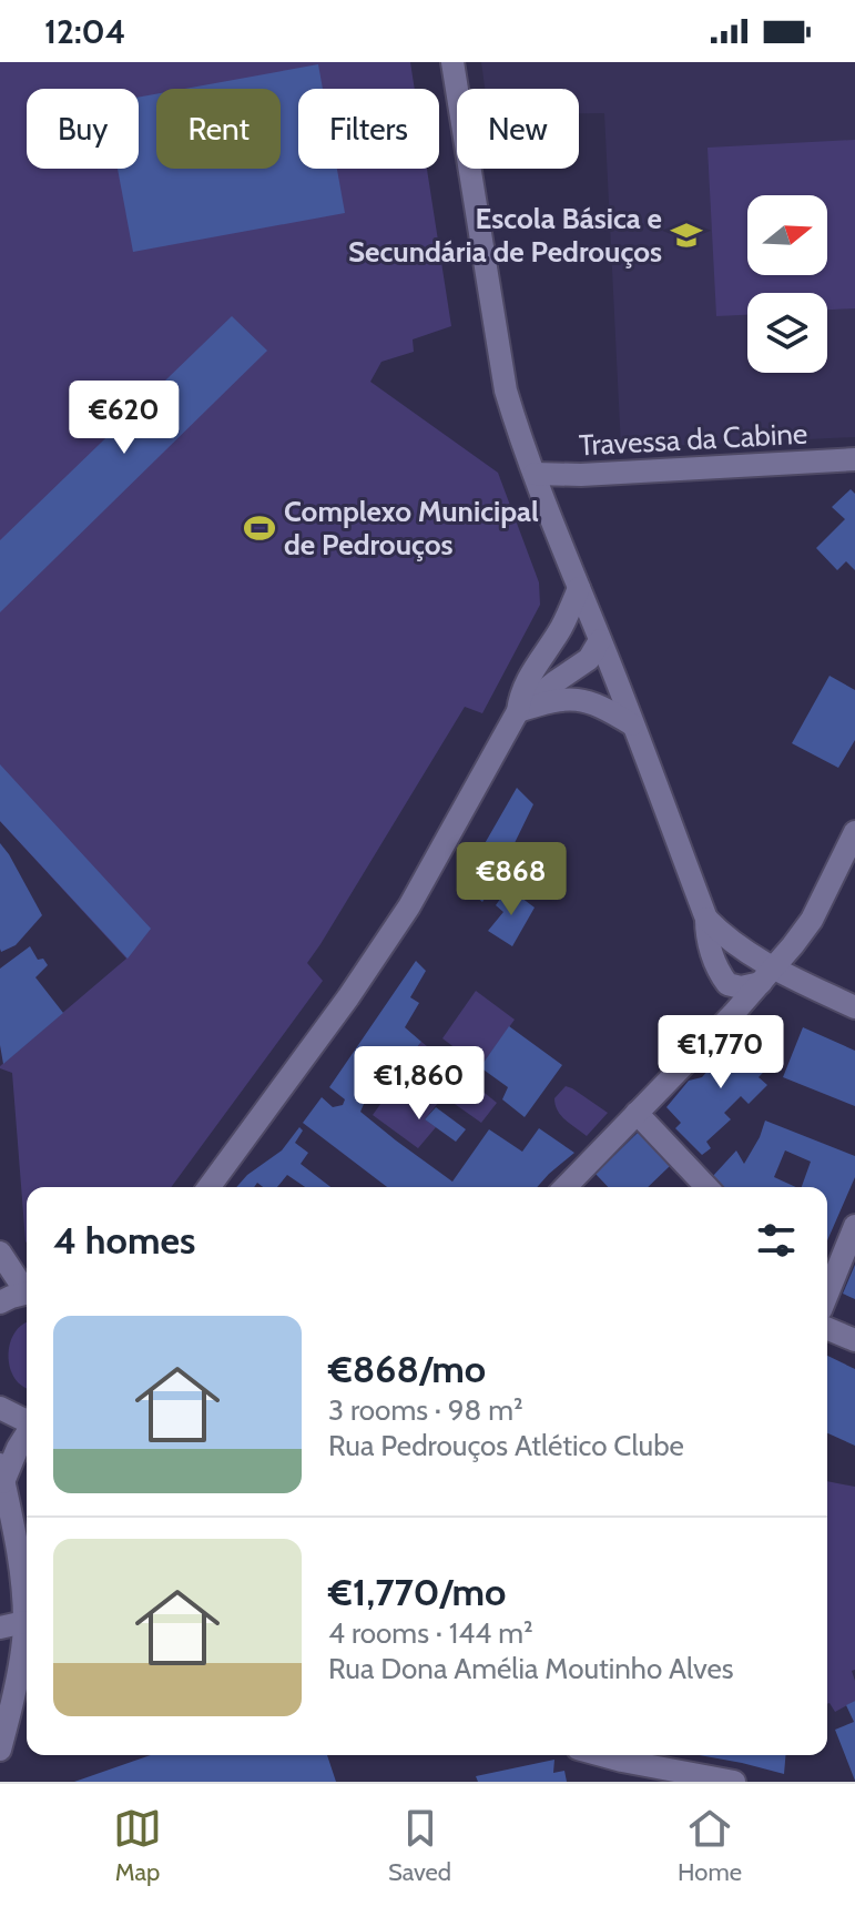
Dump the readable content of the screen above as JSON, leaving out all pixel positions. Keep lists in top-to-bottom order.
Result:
{
  "streets": {
    "street": ["Travessa da Cabine"]
  },
  "places": {
    "school or university": ["Escola Básica e Secundária de Pedrouços"],
    "sports": ["Complexo Municipal de Pedrouços"]
  },
  "north": "right",
  "page": {
    "status": "12:04",
    "chip": [
      "Buy",
      "Rent",
      "Filters",
      "New"
    ],
    "price": [
      "€620",
      "€868",
      "€1,770",
      "€1,860"
    ],
    "heading": "4 homes",
    "list": [
      {
        "name": "€868/mo",
        "note": "3 rooms · 98 m² · Rua Pedrouços Atlético Clube"
      },
      {
        "name": "€1,770/mo",
        "note": "4 rooms · 144 m² · Rua Dona Amélia Moutinho Alves"
      }
    ],
    "tabs": ["Map", "Saved", "Home"]
  }
}
